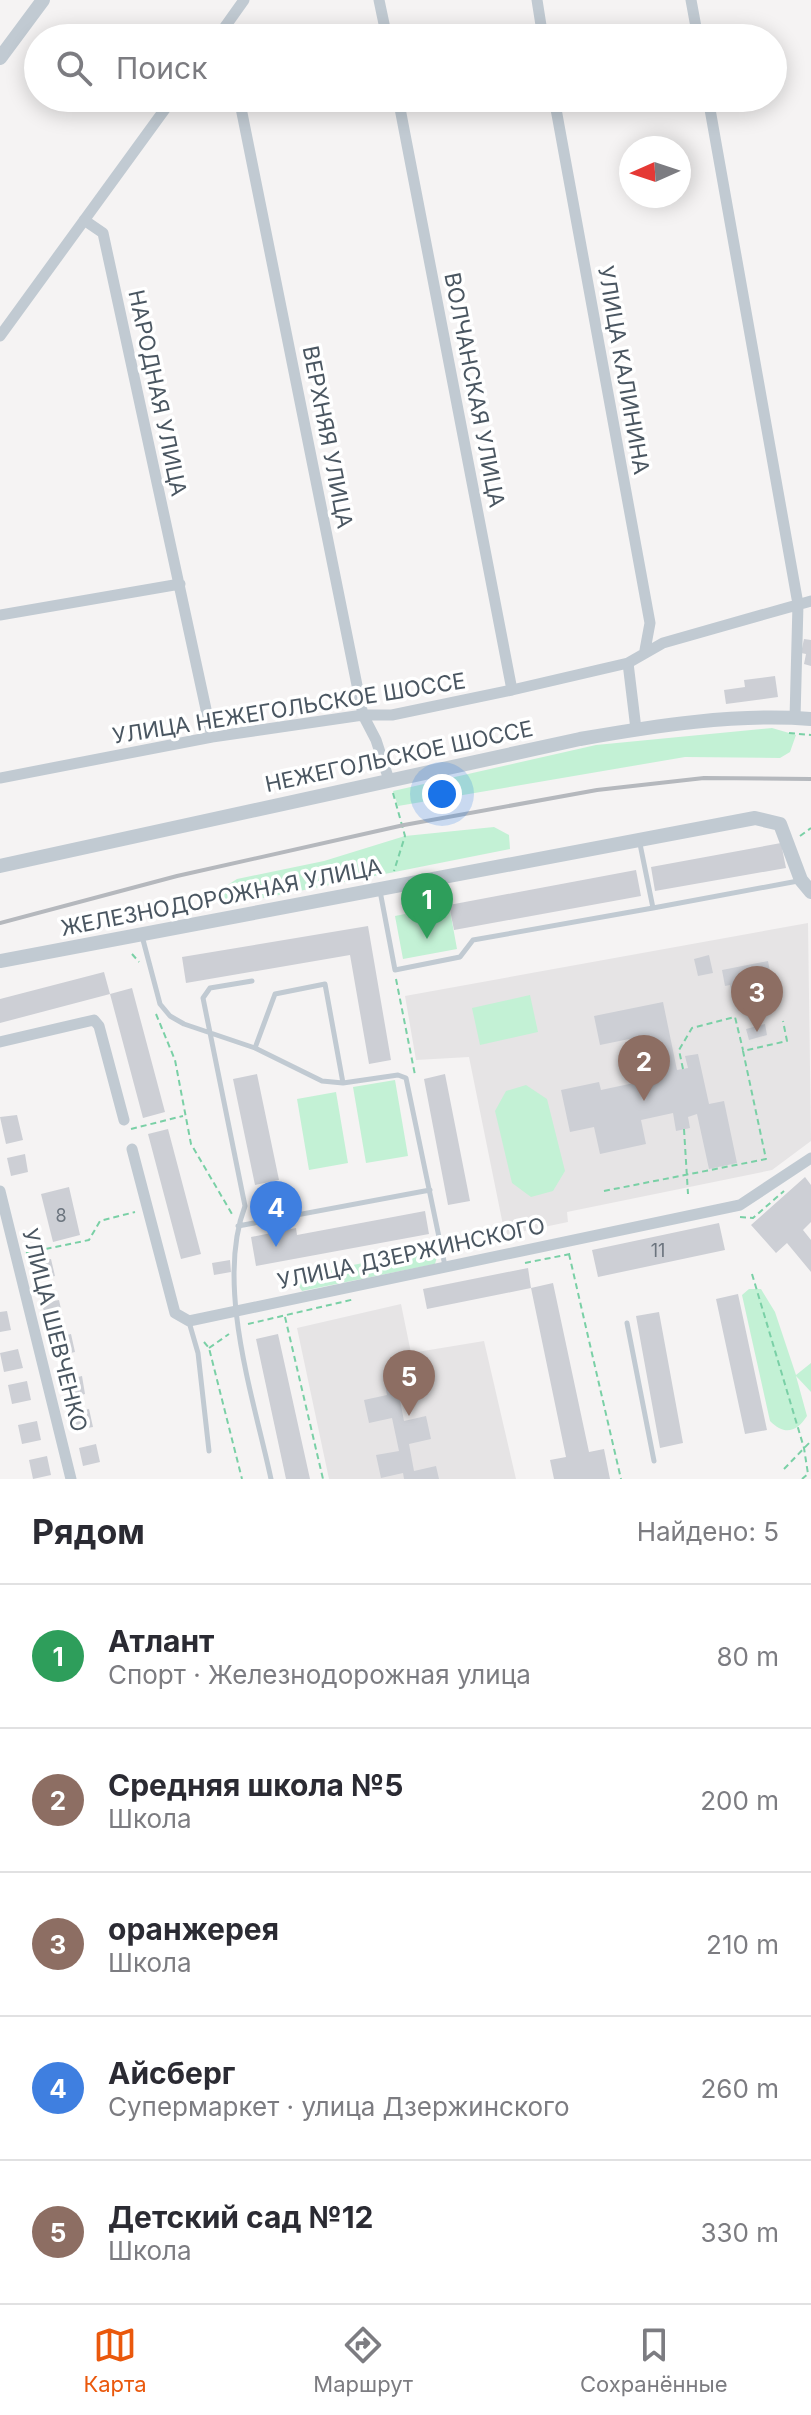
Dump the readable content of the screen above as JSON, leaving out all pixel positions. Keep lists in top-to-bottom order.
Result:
{
  "streets": {
    "street": [
      "УЛИЦА КАЛИНИНА",
      "ВОЛЧАНСКАЯ УЛИЦА",
      "НАРОДНАЯ УЛИЦА",
      "ВЕРХНЯЯ УЛИЦА",
      "УЛИЦА НЕЖЕГОЛЬСКОЕ ШОССЕ",
      "НЕЖЕГОЛЬСКОЕ ШОССЕ",
      "ЖЕЛЕЗНОДОРОЖНАЯ УЛИЦА",
      "УЛИЦА ДЗЕРЖИНСКОГО",
      "УЛИЦА ШЕВЧЕНКО"
    ]
  },
  "crossings": [
    ["УЛИЦА КАЛИНИНА", "УЛИЦА НЕЖЕГОЛЬСКОЕ ШОССЕ"],
    ["ВОЛЧАНСКАЯ УЛИЦА", "УЛИЦА НЕЖЕГОЛЬСКОЕ ШОССЕ"],
    ["НАРОДНАЯ УЛИЦА", "УЛИЦА НЕЖЕГОЛЬСКОЕ ШОССЕ"],
    ["ВЕРХНЯЯ УЛИЦА", "УЛИЦА НЕЖЕГОЛЬСКОЕ ШОССЕ"],
    ["ВЕРХНЯЯ УЛИЦА", "НЕЖЕГОЛЬСКОЕ ШОССЕ"]
  ],
  "house_numbers": ["8", "11"],
  "north": "left",
  "page": {
    "search": "Поиск",
    "pins": [
      "1",
      "3",
      "2",
      "4",
      "5"
    ],
    "heading": ["Рядом", "Найдено: 5"],
    "list": [
      {
        "mark": "1",
        "name": "Атлант",
        "note": "Спорт · Железнодорожная улица",
        "value": "80 m"
      },
      {
        "mark": "2",
        "name": "Средняя школа №5",
        "note": "Школа",
        "value": "200 m"
      },
      {
        "mark": "3",
        "name": "оранжерея",
        "note": "Школа",
        "value": "210 m"
      },
      {
        "mark": "4",
        "name": "Айсберг",
        "note": "Супермаркет · улица Дзержинского",
        "value": "260 m"
      },
      {
        "mark": "5",
        "name": "Детский сад №12",
        "note": "Школа",
        "value": "330 m"
      }
    ],
    "nav": ["Карта", "Маршрут", "Сохранённые"]
  }
}
